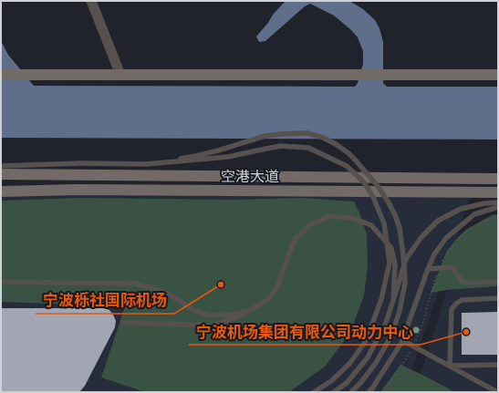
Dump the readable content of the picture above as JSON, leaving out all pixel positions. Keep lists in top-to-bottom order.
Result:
{
  "streets": {
    "main road": ["空港大道"]
  },
  "places": ["宁波栎社国际机场", "宁波机场集团有限公司动力中心"]
}
